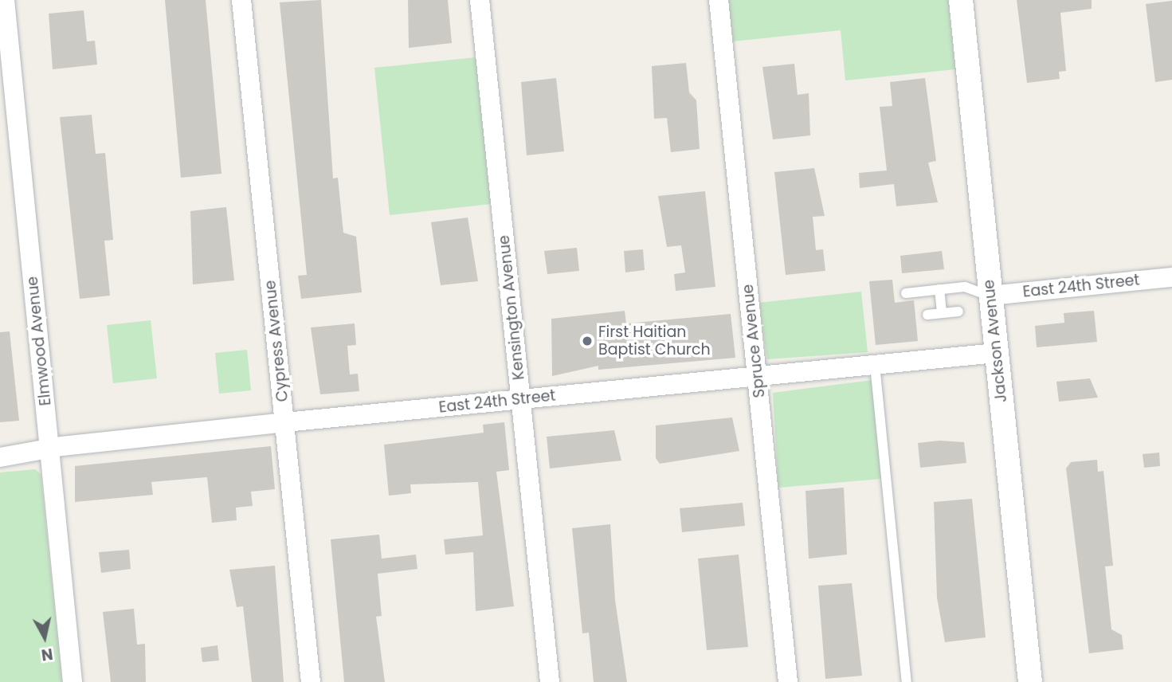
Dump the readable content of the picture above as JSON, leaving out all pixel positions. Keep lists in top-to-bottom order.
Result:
{
  "streets": {
    "street": [
      "East 24th Street",
      "Kensington Avenue",
      "Elmwood Avenue",
      "Cypress Avenue",
      "Spruce Avenue",
      "Jackson Avenue"
    ]
  },
  "crossings": [
    ["East 24th Street", "Kensington Avenue"],
    ["East 24th Street", "Elmwood Avenue"],
    ["East 24th Street", "Cypress Avenue"],
    ["East 24th Street", "Spruce Avenue"],
    ["East 24th Street", "Jackson Avenue"]
  ],
  "places": ["First Haitian Baptist Church"],
  "north": "bottom"
}
